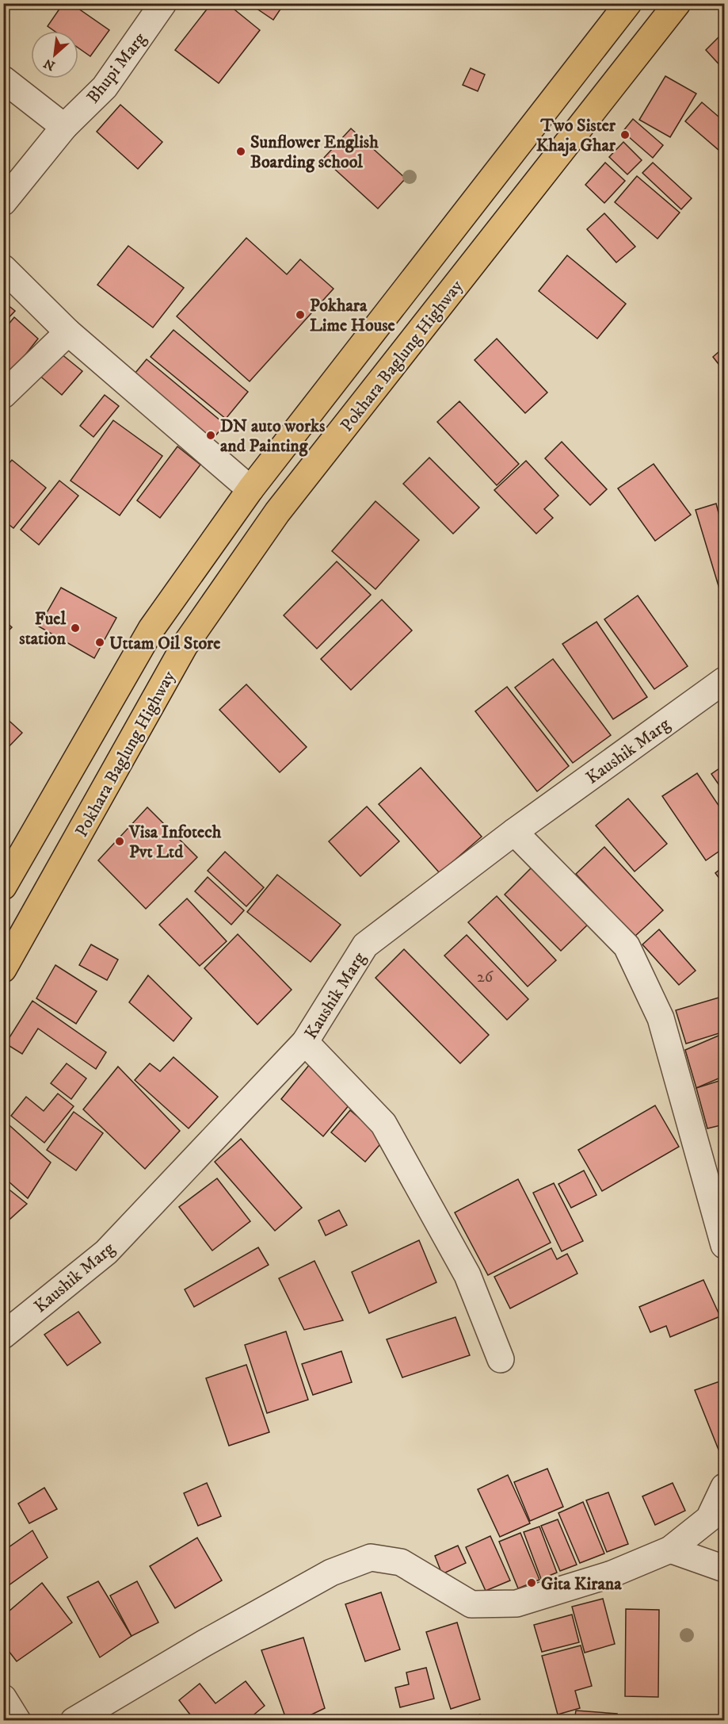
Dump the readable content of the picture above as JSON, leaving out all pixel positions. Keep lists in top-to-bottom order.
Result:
{
  "streets": {
    "highway": ["Pokhara Baglung Highway"],
    "street": ["Bhupi Marg", "Kaushik Marg"]
  },
  "places": [
    "Two Sister Khaja Ghar",
    "Sunflower English Boarding school",
    "Pokhara Lime House",
    "DN auto works and Painting",
    "Fuel station",
    "Uttam Oil Store",
    "Visa Infotech Pvt Ltd",
    "Gita Kirana"
  ],
  "house_numbers": ["26"],
  "north": "bottom left"
}
